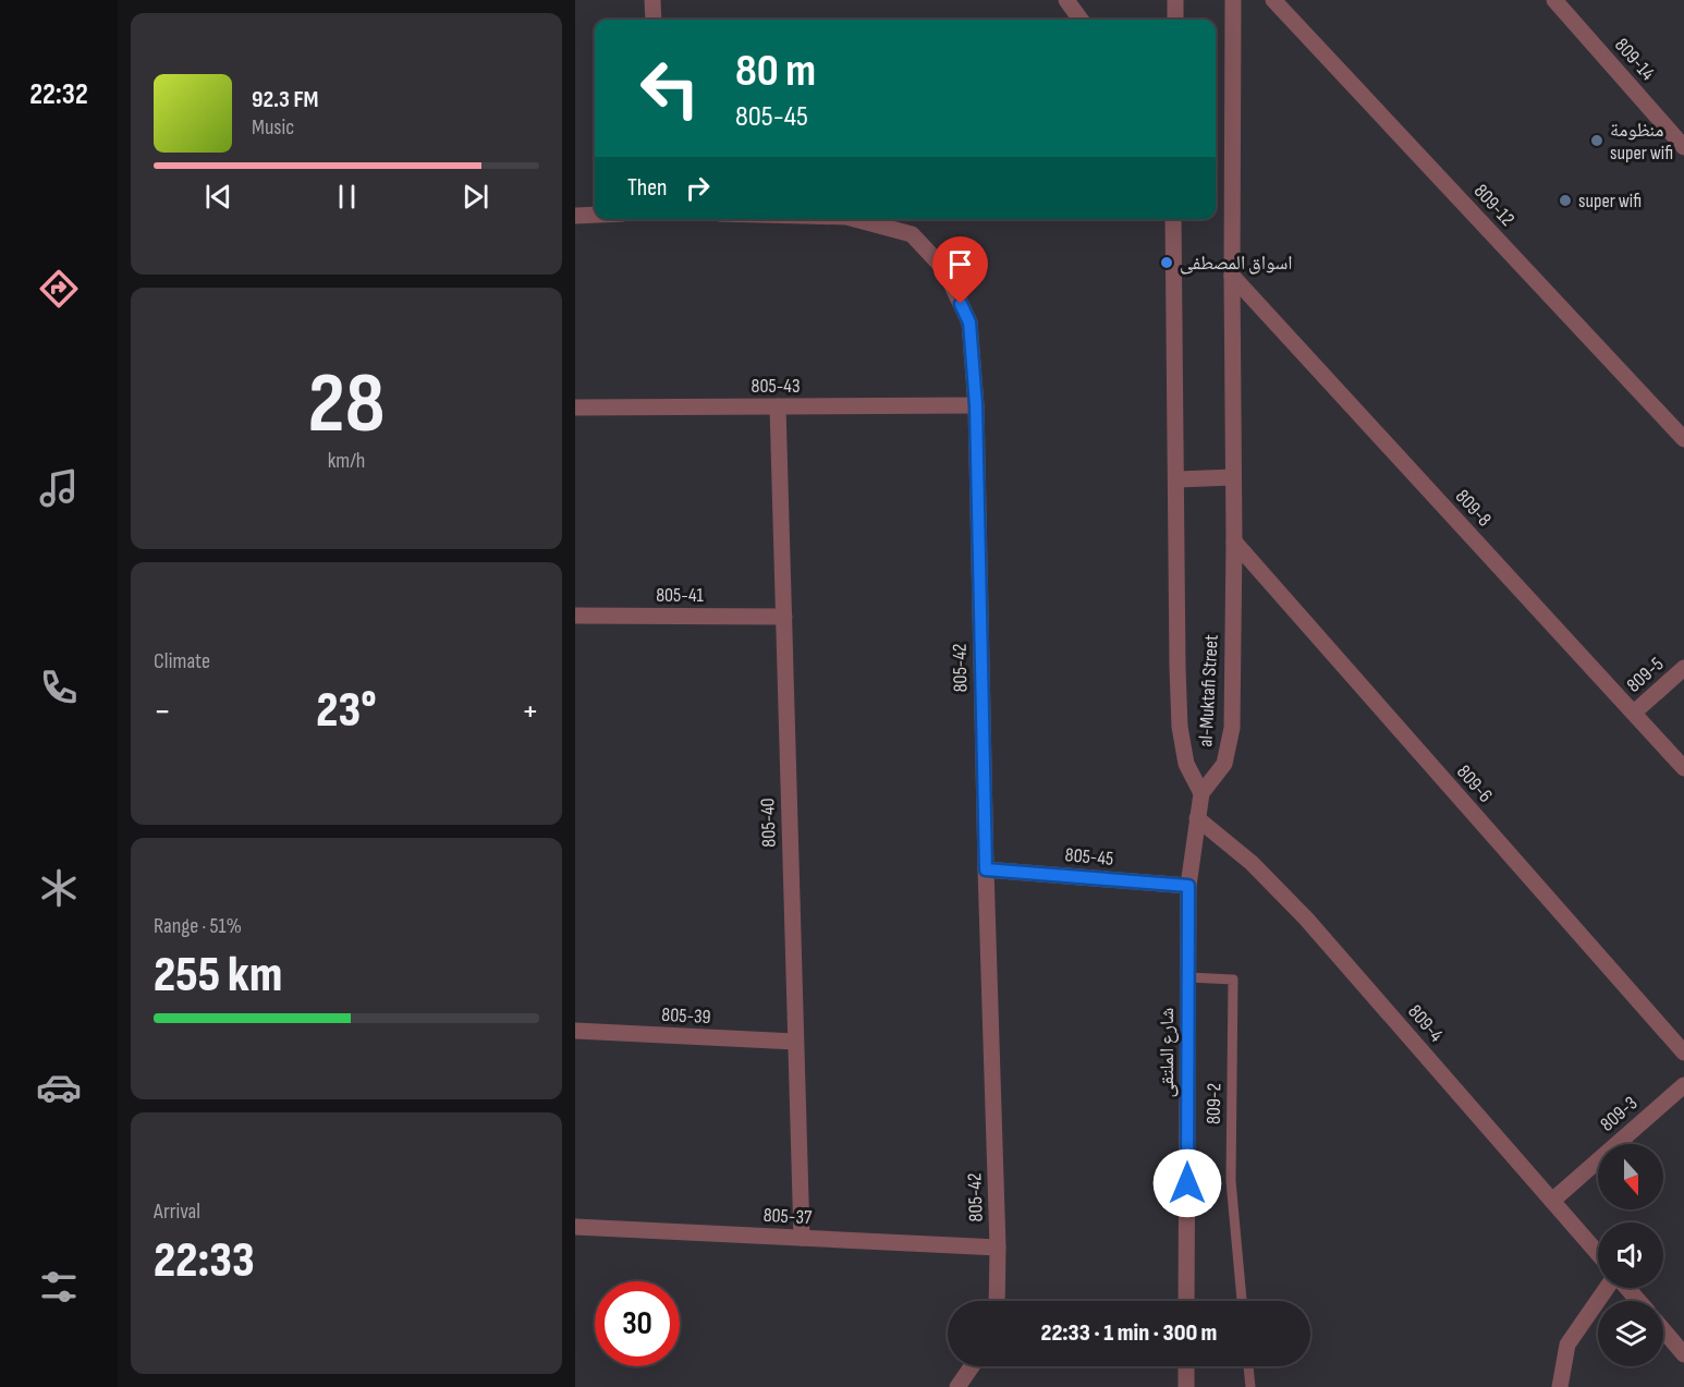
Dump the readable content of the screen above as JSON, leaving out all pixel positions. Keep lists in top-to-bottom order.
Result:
{
  "streets": {
    "street": [
      "809-14",
      "809-12",
      "805-43",
      "809-8",
      "805-41",
      "805-42",
      "809-5",
      "al-Muktafi Street",
      "809-6",
      "805-40",
      "805-45",
      "805-39",
      "809-4",
      "شارع الملتقى",
      "809-3",
      "805-37"
    ],
    "lane": ["809-2"]
  },
  "crossings": [
    ["805-43", "805-42"],
    ["805-43", "805-40"],
    ["809-8", "809-5"],
    ["809-8", "al-Muktafi Street"],
    ["805-41", "805-40"],
    ["805-42", "805-45"],
    ["805-42", "805-37"],
    ["al-Muktafi Street", "809-6"],
    ["al-Muktafi Street", "شارع الملتقى"],
    ["805-40", "805-39"],
    ["805-40", "805-37"],
    ["805-45", "شارع الملتقى"],
    ["809-4", "شارع الملتقى"],
    ["809-4", "809-3"],
    ["شارع الملتقى", "809-2"]
  ],
  "places": ["منظومة super wifi", "super wifi", "اسواق المصطفى"],
  "north": "bottom",
  "page": {
    "tabs": "22:32",
    "turn": ["80 m", "805-45"],
    "song": ["92.3 FM", "Music"],
    "then": "Then",
    "tile": [
      ["28", "km/h"],
      "Climate",
      ["Range · 51%", "255 km"],
      ["Arrival", "22:33"]
    ],
    "heat": ["−", "23°", "+"],
    "limit": "30",
    "trip": "22:33 · 1 min · 300 m"
  }
}
